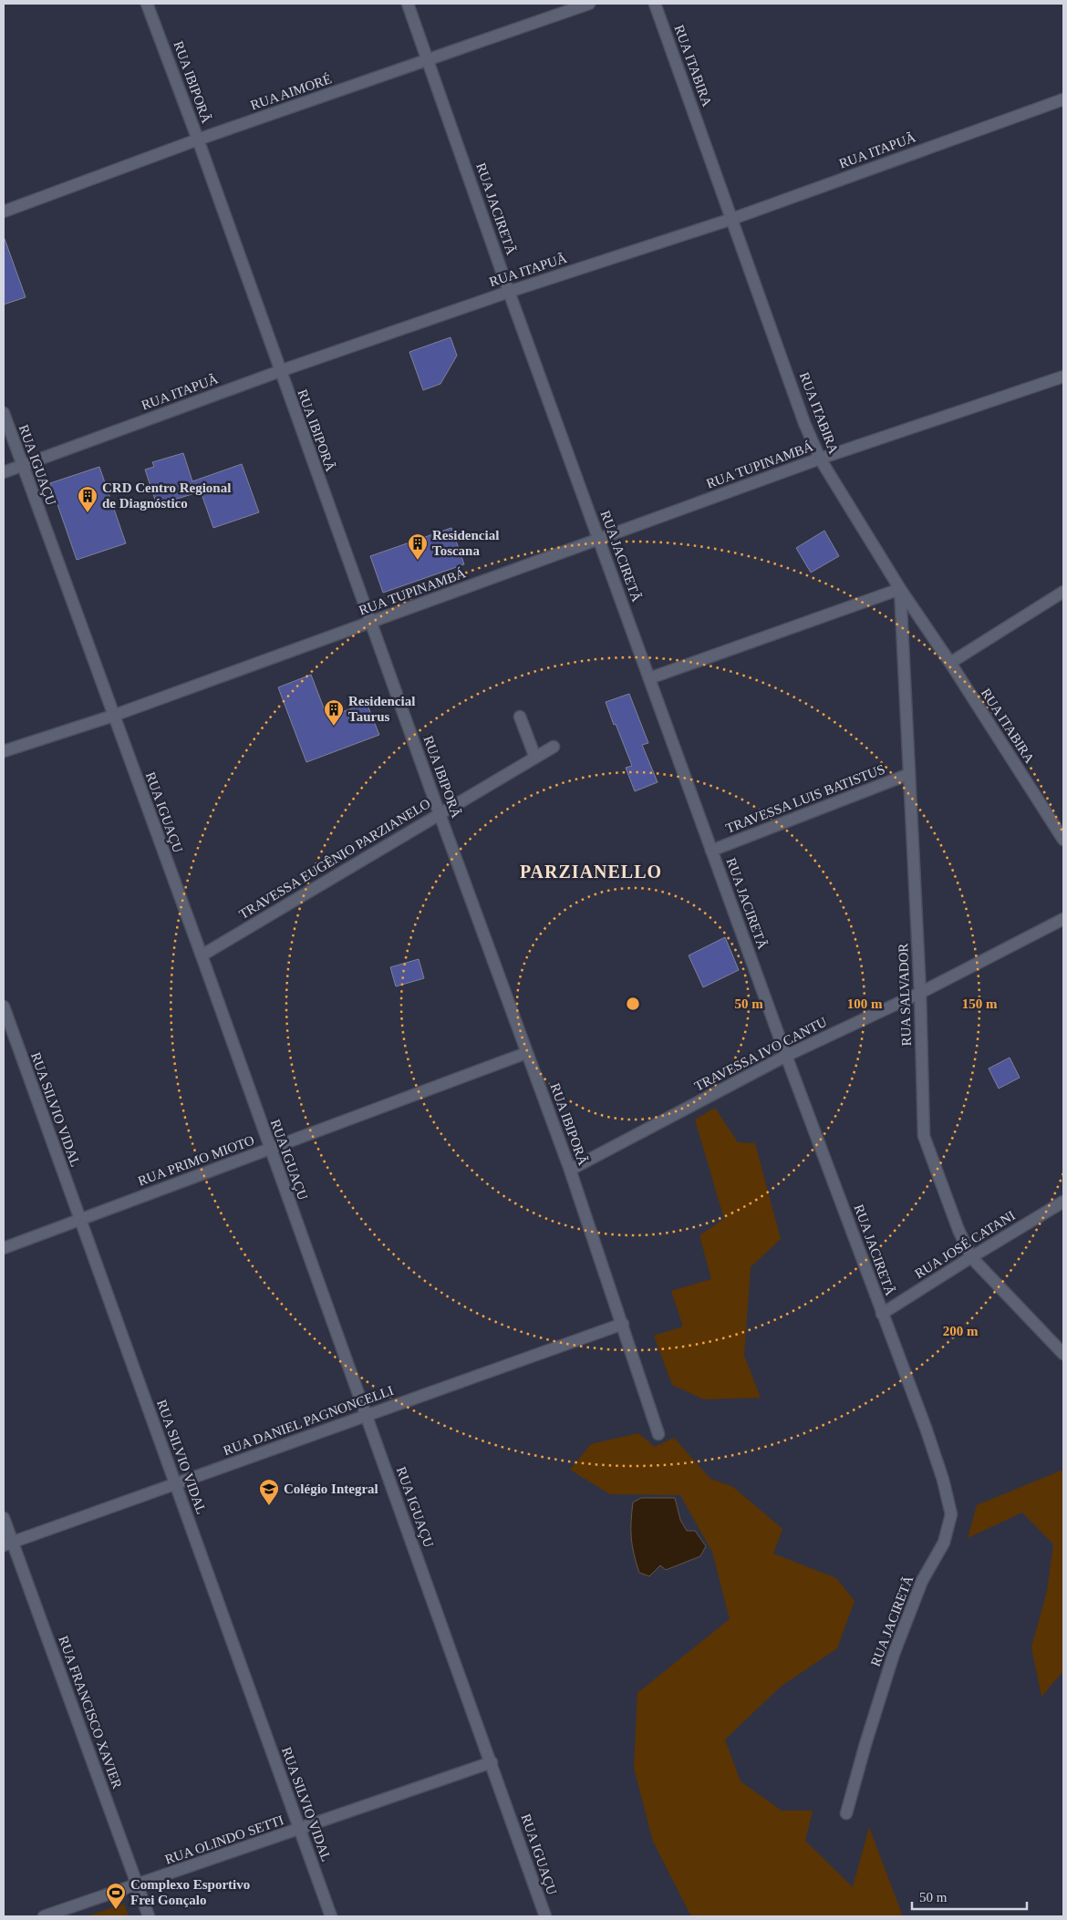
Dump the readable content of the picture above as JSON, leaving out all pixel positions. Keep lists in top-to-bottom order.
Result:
{
  "streets": {
    "street": [
      "RUA ITABIRA",
      "RUA IBIPORÃ",
      "RUA AIMORÉ",
      "RUA ITAPUÃ",
      "RUA JACIRETÃ",
      "RUA IGUAÇU",
      "RUA TUPINAMBÁ",
      "TRAVESSA LUIS BATISTUS",
      "TRAVESSA EUGÊNIO PARZIANELO",
      "RUA SALVADOR",
      "TRAVESSA IVO CANTU",
      "RUA SILVIO VIDAL",
      "RUA PRIMO MIOTO",
      "RUA JOSÉ CATANI",
      "RUA DANIEL PAGNONCELLI",
      "RUA FRANCISCO XAVIER",
      "RUA OLINDO SETTI"
    ]
  },
  "crossings": [
    ["RUA ITABIRA", "RUA ITAPUÃ"],
    ["RUA ITABIRA", "RUA TUPINAMBÁ"],
    ["RUA ITABIRA", "RUA SALVADOR"],
    ["RUA IBIPORÃ", "RUA AIMORÉ"],
    ["RUA IBIPORÃ", "RUA ITAPUÃ"],
    ["RUA IBIPORÃ", "RUA TUPINAMBÁ"],
    ["RUA IBIPORÃ", "TRAVESSA EUGÊNIO PARZIANELO"],
    ["RUA IBIPORÃ", "TRAVESSA IVO CANTU"],
    ["RUA IBIPORÃ", "RUA PRIMO MIOTO"],
    ["RUA IBIPORÃ", "RUA DANIEL PAGNONCELLI"],
    ["RUA AIMORÉ", "RUA JACIRETÃ"],
    ["RUA ITAPUÃ", "RUA JACIRETÃ"],
    ["RUA ITAPUÃ", "RUA IGUAÇU"],
    ["RUA JACIRETÃ", "RUA TUPINAMBÁ"],
    ["RUA JACIRETÃ", "TRAVESSA LUIS BATISTUS"],
    ["RUA JACIRETÃ", "TRAVESSA IVO CANTU"],
    ["RUA JACIRETÃ", "RUA JOSÉ CATANI"],
    ["RUA IGUAÇU", "RUA TUPINAMBÁ"],
    ["RUA IGUAÇU", "TRAVESSA EUGÊNIO PARZIANELO"],
    ["RUA IGUAÇU", "RUA PRIMO MIOTO"],
    ["RUA IGUAÇU", "RUA DANIEL PAGNONCELLI"],
    ["RUA IGUAÇU", "RUA OLINDO SETTI"],
    ["TRAVESSA LUIS BATISTUS", "RUA SALVADOR"],
    ["RUA SALVADOR", "TRAVESSA IVO CANTU"],
    ["RUA SALVADOR", "RUA JOSÉ CATANI"],
    ["RUA SILVIO VIDAL", "RUA PRIMO MIOTO"],
    ["RUA SILVIO VIDAL", "RUA DANIEL PAGNONCELLI"],
    ["RUA SILVIO VIDAL", "RUA OLINDO SETTI"],
    ["RUA DANIEL PAGNONCELLI", "RUA FRANCISCO XAVIER"],
    ["RUA FRANCISCO XAVIER", "RUA OLINDO SETTI"]
  ],
  "districts": ["PARZIANELLO"],
  "places": {
    "building": ["CRD Centro Regional de Diagnóstico", "Residencial Toscana", "Residencial Taurus"],
    "school or university": ["Colégio Integral"],
    "sports": ["Complexo Esportivo Frei Gonçalo"]
  },
  "scale_bar": "50 m",
  "rings": [
    "50 m",
    "100 m",
    "150 m",
    "200 m"
  ]
}
